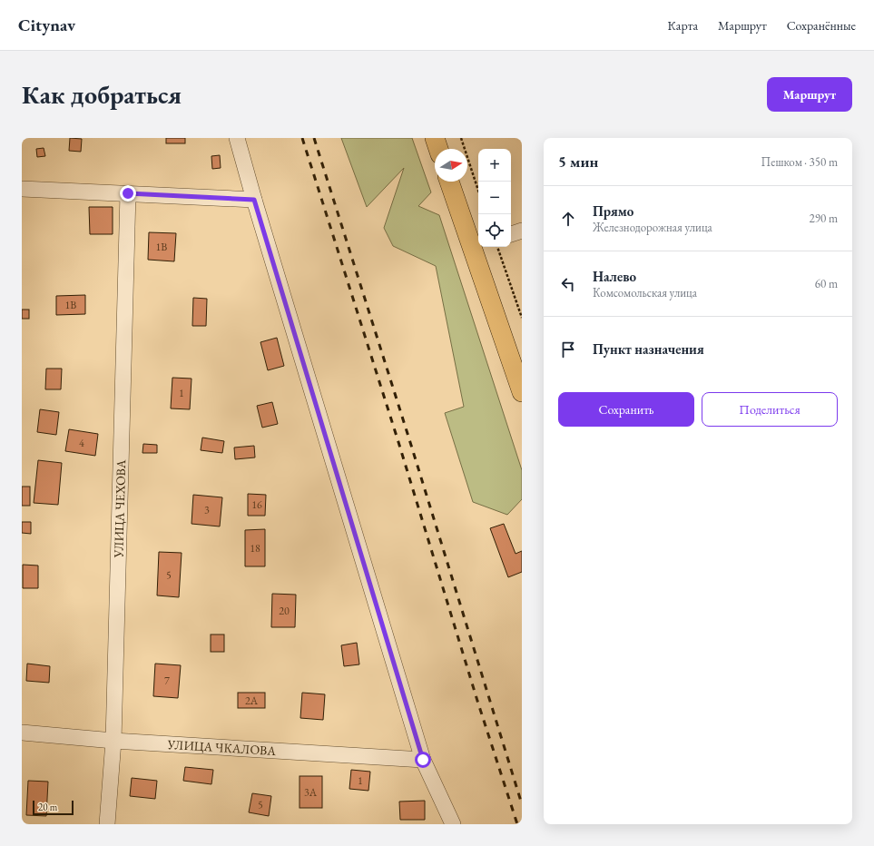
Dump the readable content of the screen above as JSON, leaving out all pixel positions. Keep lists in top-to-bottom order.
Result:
{
  "streets": {
    "street": ["УЛИЦА ЧЕХОВА", "УЛИЦА ЧКАЛОВА"]
  },
  "crossings": [
    ["УЛИЦА ЧЕХОВА", "УЛИЦА ЧКАЛОВА"]
  ],
  "house_numbers": [
    "1В",
    "1В",
    "1",
    "4",
    "16",
    "3",
    "18",
    "5",
    "20",
    "7",
    "2А",
    "1",
    "3А",
    "5"
  ],
  "scale_bar": "20 m",
  "north": "right",
  "page": {
    "header": "Citynav",
    "nav": ["Карта", "Маршрут", "Сохранённые"],
    "buttons": [
      "Маршрут",
      ["Сохранить", "Поделиться"]
    ],
    "title": "Как добраться",
    "heading": ["5 мин", "Пешком · 350 m"],
    "map_buttons": ["+", "−"],
    "list": [
      ["Прямо", "Железнодорожная улица", "290 m"],
      ["Налево", "Комсомольская улица", "60 m"],
      "Пункт назначения"
    ],
    "scale": "20 m"
  }
}
